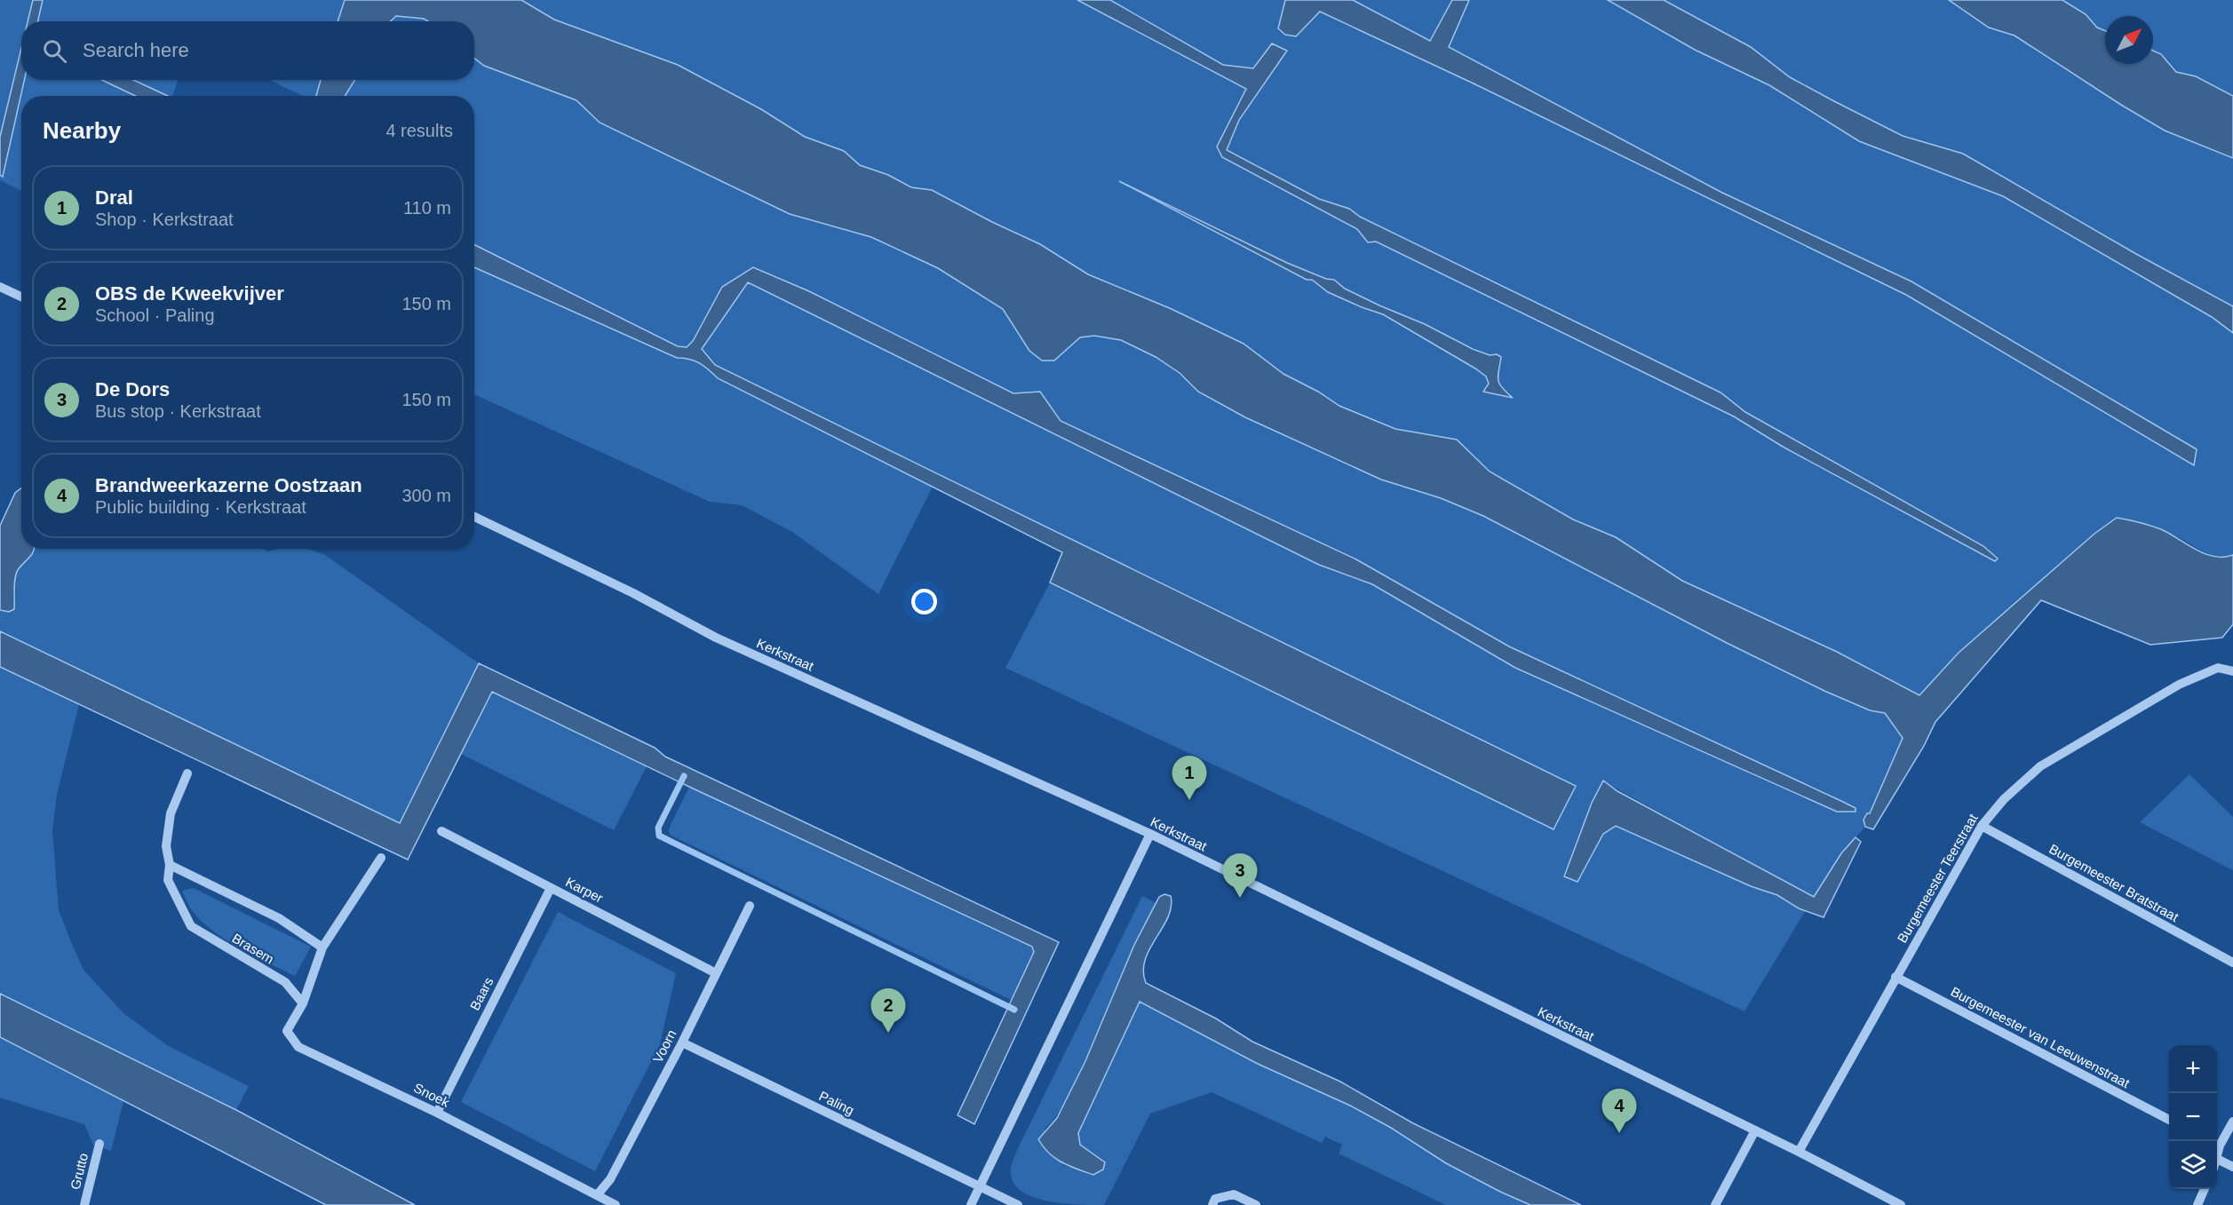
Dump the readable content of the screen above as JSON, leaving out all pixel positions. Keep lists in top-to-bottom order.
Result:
{
  "streets": {
    "street": [
      "Kerkstraat",
      "Burgemeester Teerstraat",
      "Burgemeester Bratstraat",
      "Karper",
      "Brasem",
      "Baars",
      "Burgemeester van Leeuwenstraat",
      "Voorn",
      "Snoek",
      "Paling",
      "Grutto"
    ]
  },
  "crossings": [
    ["Kerkstraat", "Burgemeester Teerstraat"],
    ["Burgemeester Teerstraat", "Burgemeester Bratstraat"],
    ["Burgemeester Teerstraat", "Burgemeester van Leeuwenstraat"],
    ["Karper", "Baars"],
    ["Karper", "Voorn"],
    ["Brasem", "Snoek"],
    ["Baars", "Snoek"],
    ["Voorn", "Snoek"],
    ["Voorn", "Paling"]
  ],
  "north": "top right",
  "page": {
    "search": "Search here",
    "heading": ["Nearby", "4 results"],
    "list": [
      {
        "mark": "1",
        "name": "Dral",
        "note": "Shop · Kerkstraat",
        "value": "110 m"
      },
      {
        "mark": "2",
        "name": "OBS de Kweekvijver",
        "note": "School · Paling",
        "value": "150 m"
      },
      {
        "mark": "3",
        "name": "De Dors",
        "note": "Bus stop · Kerkstraat",
        "value": "150 m"
      },
      {
        "mark": "4",
        "name": "Brandweerkazerne Oostzaan",
        "note": "Public building · Kerkstraat",
        "value": "300 m"
      }
    ],
    "pins": [
      "1",
      "3",
      "2",
      "4"
    ],
    "map_buttons": ["+", "−"]
  }
}
